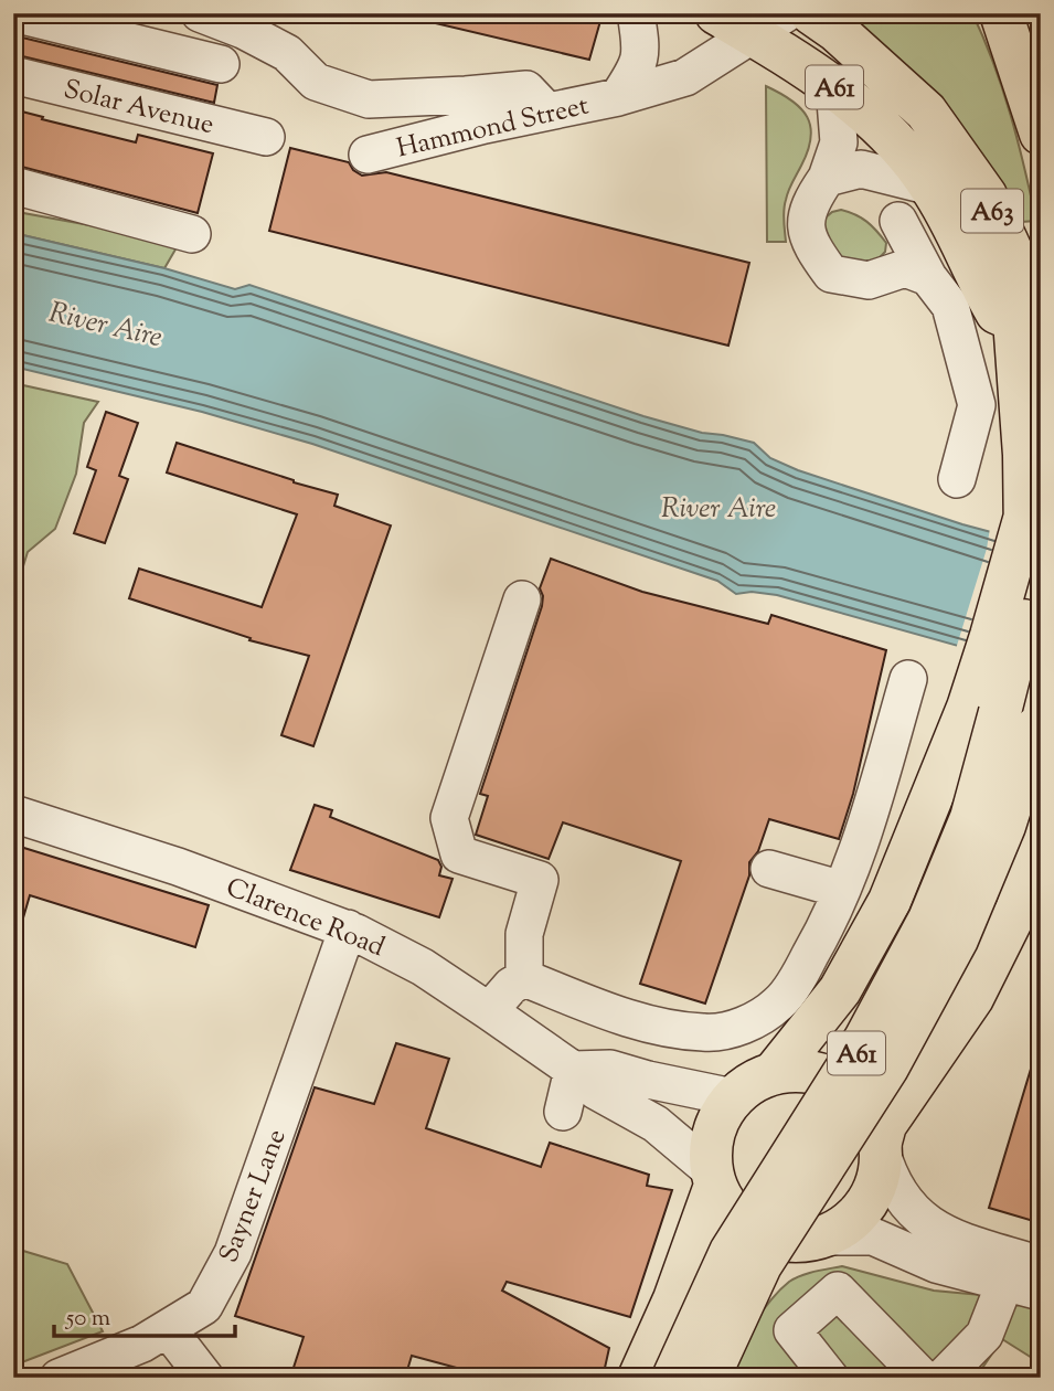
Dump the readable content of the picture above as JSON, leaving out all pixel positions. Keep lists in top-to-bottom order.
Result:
{
  "streets": {
    "main road": ["A61", "A63"],
    "street": [
      "Solar Avenue",
      "Hammond Street",
      "Clarence Road",
      "Sayner Lane"
    ]
  },
  "crossings": [
    ["A61", "Hammond Street"],
    ["A61", "A63"],
    ["Clarence Road", "Sayner Lane"]
  ],
  "water": ["River Aire"],
  "scale_bar": "50 m"
}
